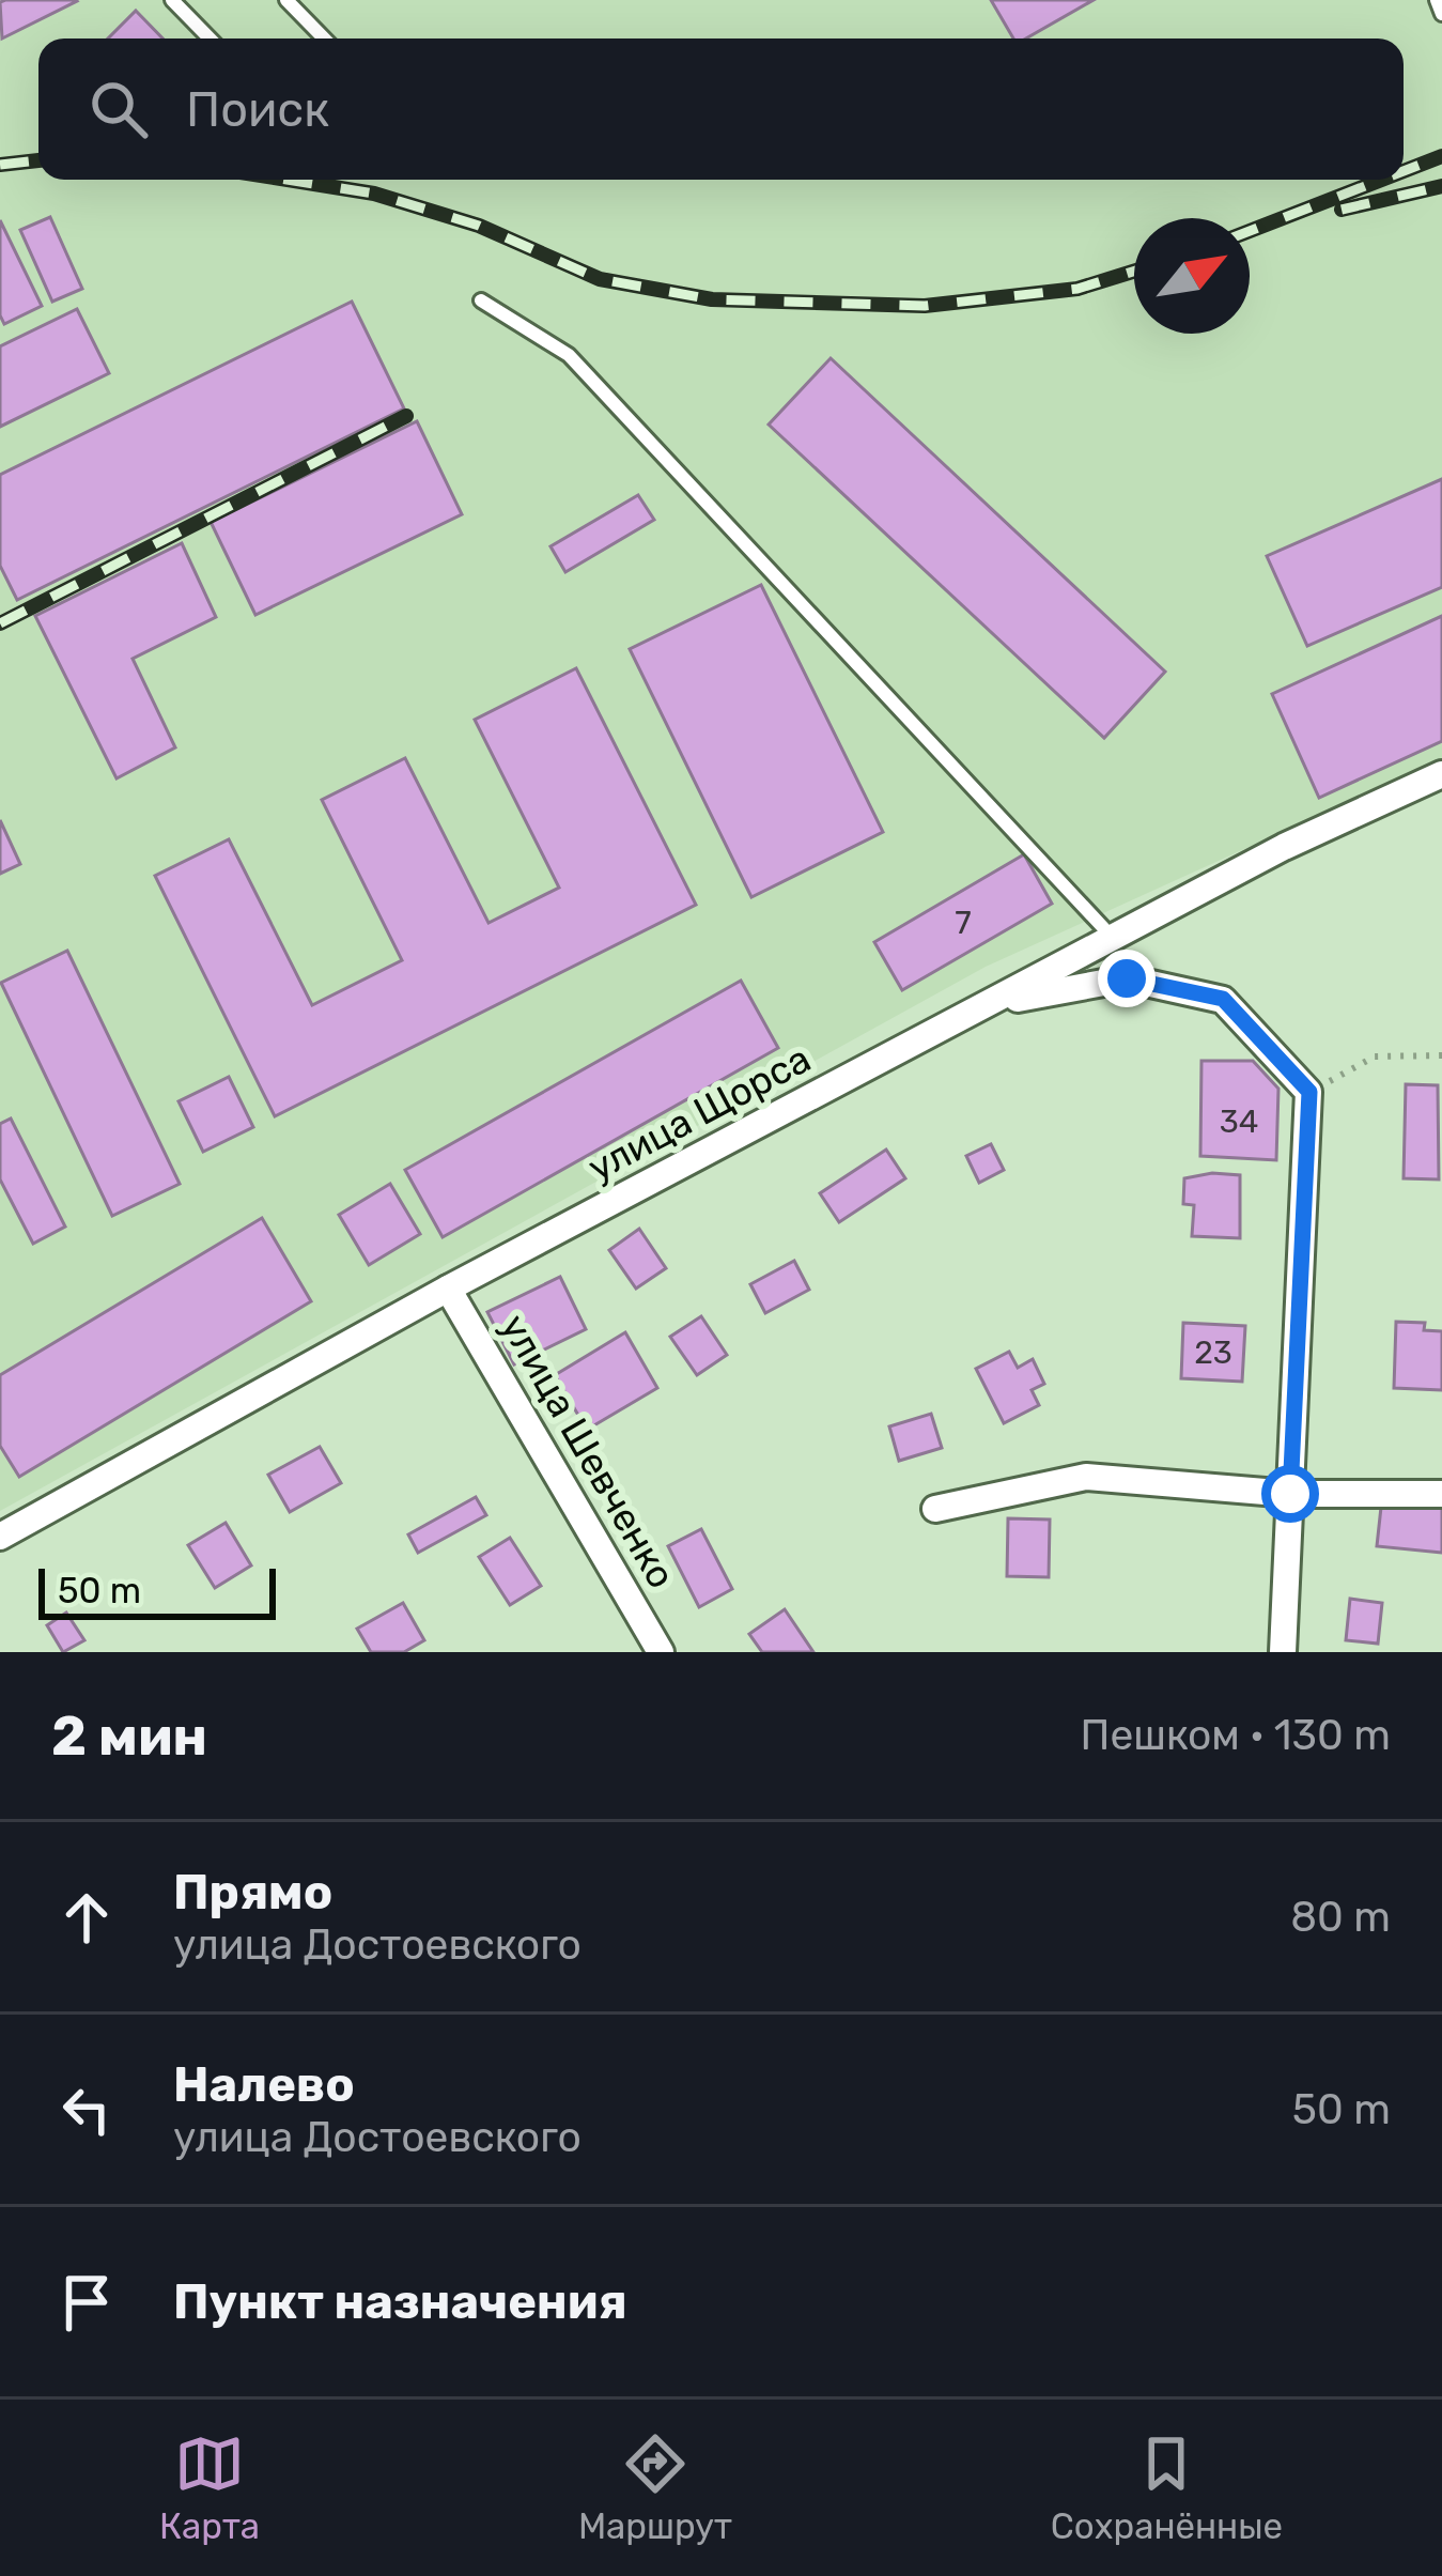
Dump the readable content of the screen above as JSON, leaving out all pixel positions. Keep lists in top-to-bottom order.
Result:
{
  "streets": {
    "street": ["улица Щорса", "улица Шевченко"]
  },
  "crossings": [
    ["улица Щорса", "улица Шевченко"]
  ],
  "house_numbers": ["7", "34", "23"],
  "scale_bar": "50 m",
  "north": "top right",
  "page": {
    "search": "Поиск",
    "scale": "50 m",
    "heading": ["2 мин", "Пешком · 130 m"],
    "list": [
      ["Прямо", "улица Достоевского", "80 m"],
      ["Налево", "улица Достоевского", "50 m"],
      "Пункт назначения"
    ],
    "nav": ["Карта", "Маршрут", "Сохранённые"]
  }
}
